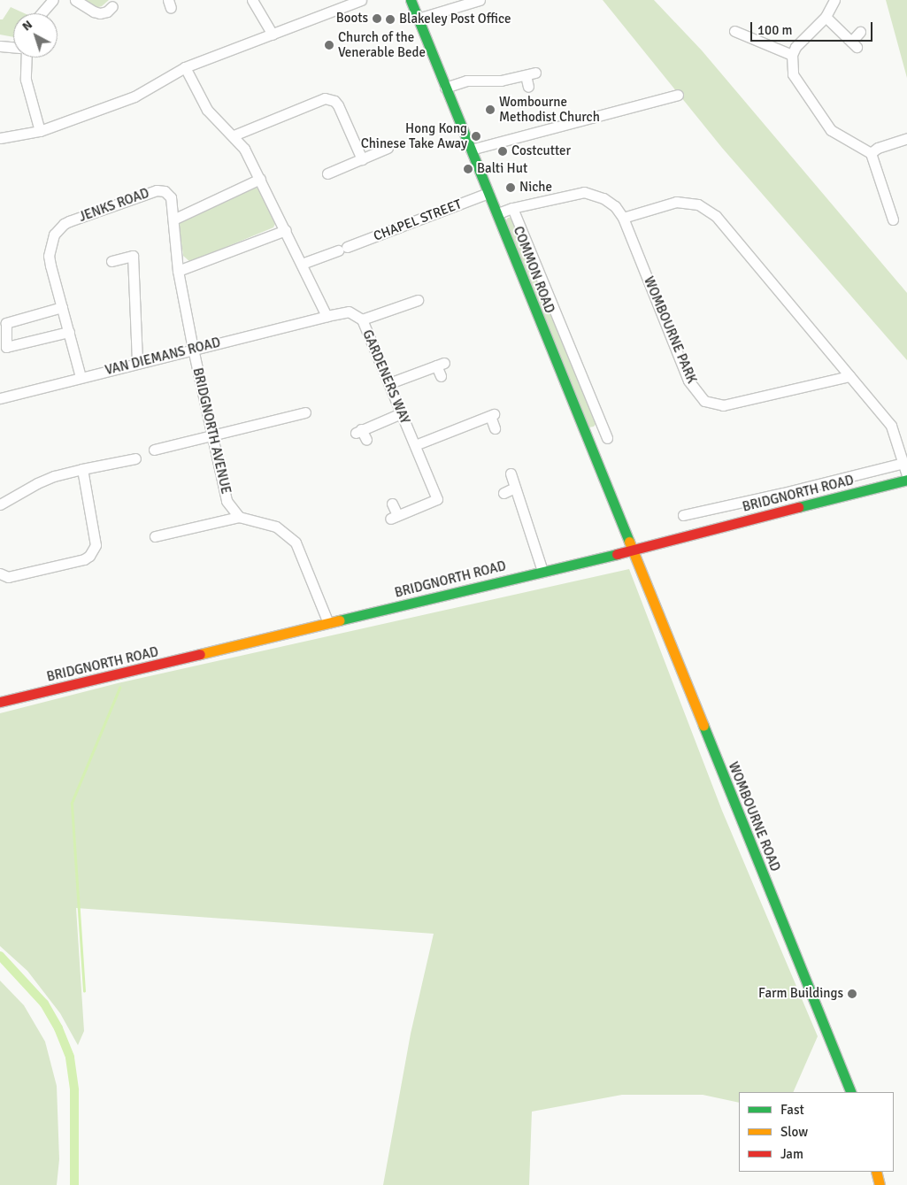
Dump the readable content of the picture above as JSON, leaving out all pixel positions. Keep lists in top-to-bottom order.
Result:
{
  "streets": {
    "street": [
      "JENKS ROAD",
      "CHAPEL STREET",
      "COMMON ROAD",
      "WOMBOURNE PARK",
      "VAN DIEMANS ROAD",
      "GARDENERS WAY",
      "BRIDGNORTH AVENUE",
      "BRIDGNORTH ROAD",
      "WOMBOURNE ROAD"
    ]
  },
  "crossings": [
    ["JENKS ROAD", "VAN DIEMANS ROAD"],
    ["JENKS ROAD", "BRIDGNORTH AVENUE"],
    ["CHAPEL STREET", "COMMON ROAD"],
    ["COMMON ROAD", "WOMBOURNE PARK"],
    ["COMMON ROAD", "BRIDGNORTH ROAD"],
    ["COMMON ROAD", "WOMBOURNE ROAD"],
    ["VAN DIEMANS ROAD", "GARDENERS WAY"],
    ["VAN DIEMANS ROAD", "BRIDGNORTH AVENUE"],
    ["BRIDGNORTH ROAD", "WOMBOURNE ROAD"]
  ],
  "places": [
    "Boots",
    "Blakeley Post Office",
    "Church of the Venerable Bede",
    "Wombourne Methodist Church",
    "Hong Kong Chinese Take Away",
    "Costcutter",
    "Balti Hut",
    "Niche",
    "Farm Buildings"
  ],
  "legend": ["Fast", "Slow", "Jam"],
  "scale_bar": "100 m",
  "north": "top left"
}
